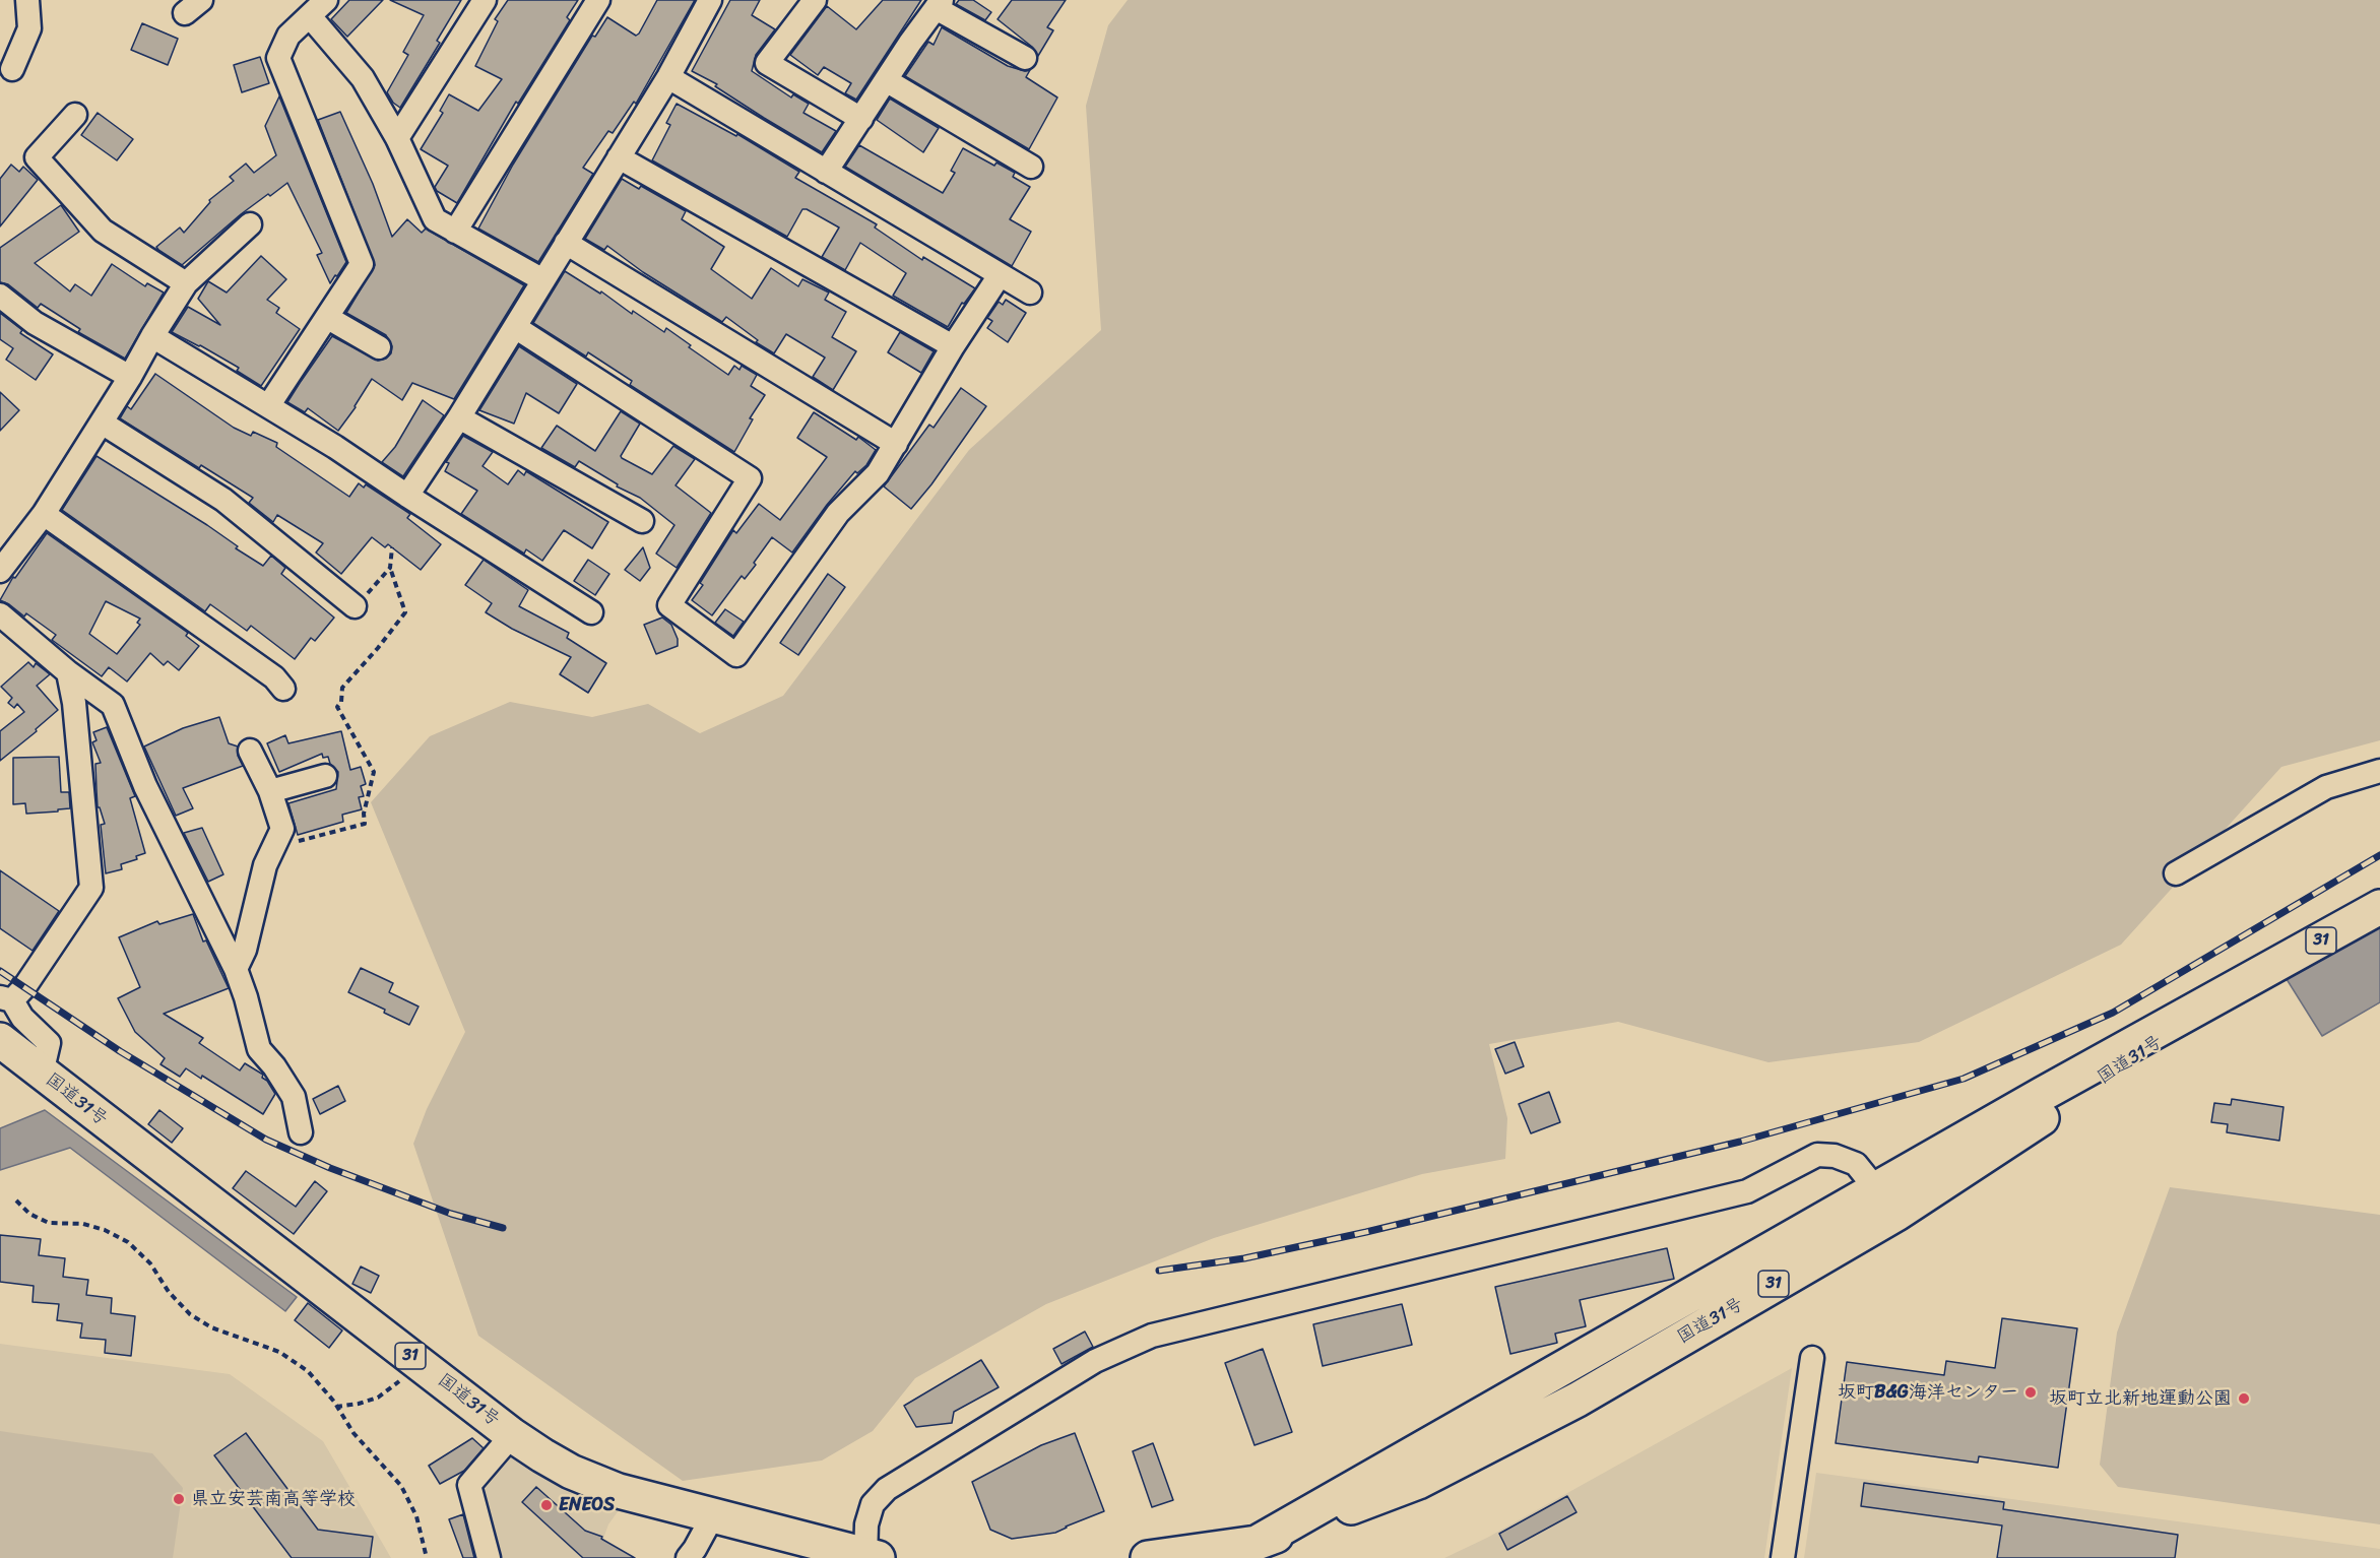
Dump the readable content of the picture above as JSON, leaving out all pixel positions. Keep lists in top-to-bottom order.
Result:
{
  "streets": {
    "highway": ["31", "国道31号"]
  },
  "places": [
    "坂町B&G海洋センター",
    "坂町立北新地運動公園",
    "県立安芸南高等学校",
    "ENEOS"
  ]
}
